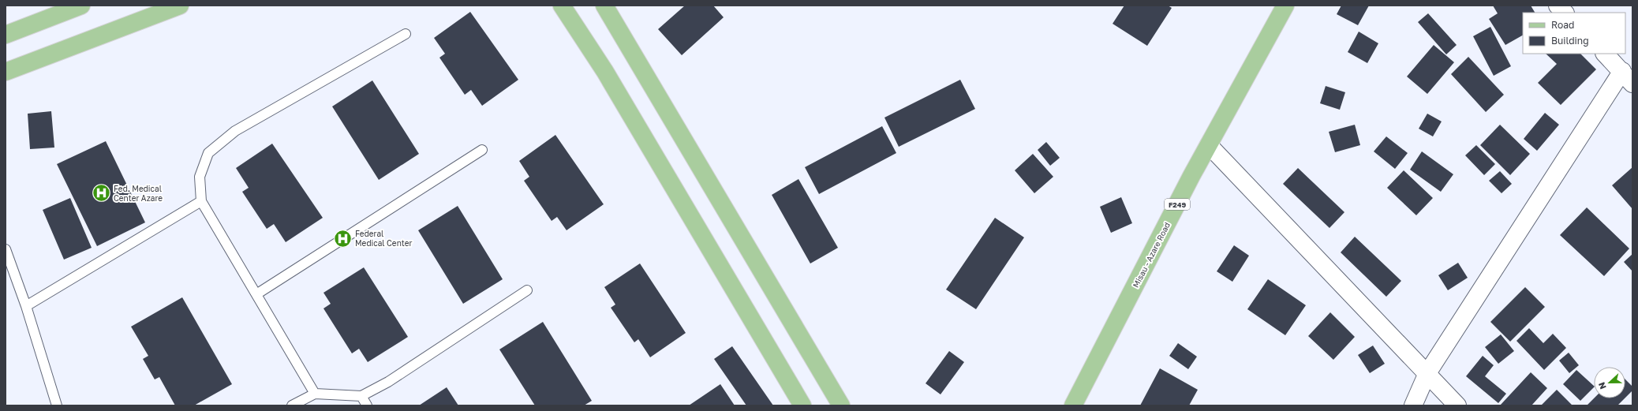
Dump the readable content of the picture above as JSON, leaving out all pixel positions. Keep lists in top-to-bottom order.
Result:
{
  "streets": {
    "main road": ["F249", "Misau - Azare Road"]
  },
  "places": {
    "hospital": ["Fed. Medical Center Azare", "Federal Medical Center"]
  },
  "legend": ["Road", "Building"],
  "north": "left"
}
